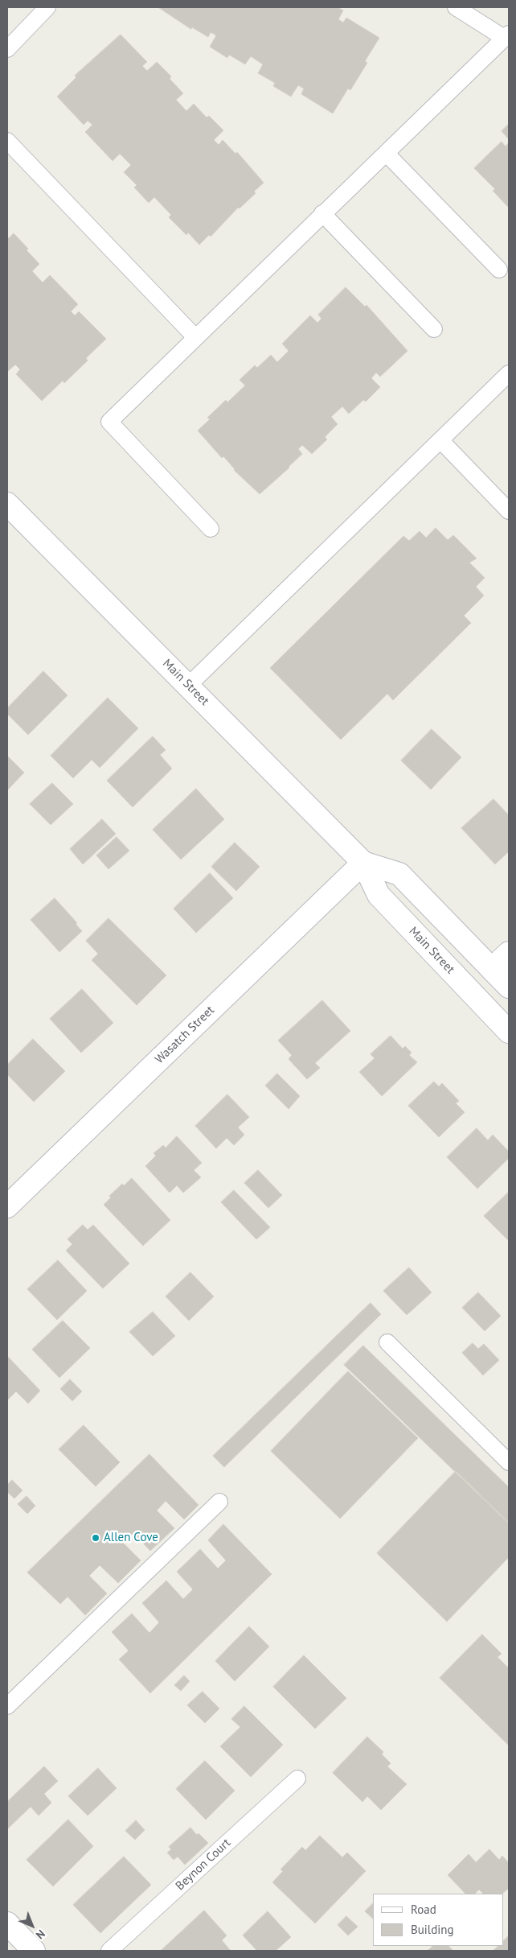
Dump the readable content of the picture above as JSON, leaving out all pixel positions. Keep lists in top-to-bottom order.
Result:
{
  "streets": {
    "street": ["Main Street", "Wasatch Street"],
    "lane": ["Beynon Court"]
  },
  "crossings": [
    ["Main Street", "Wasatch Street"]
  ],
  "places": ["Allen Cove"],
  "legend": ["Road", "Building"],
  "north": "bottom right"
}
